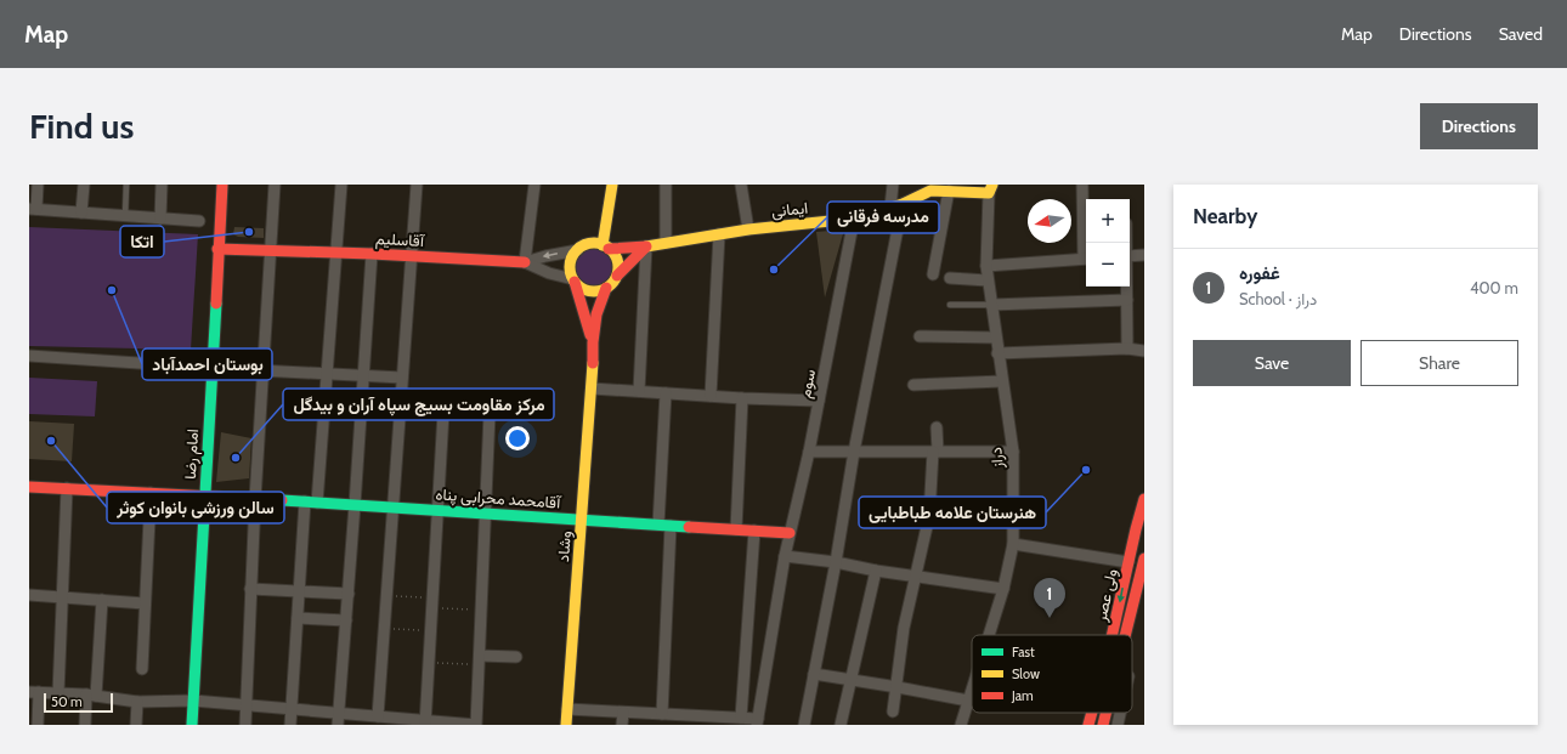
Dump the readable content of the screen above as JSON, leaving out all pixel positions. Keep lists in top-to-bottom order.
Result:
{
  "streets": {
    "street": [
      "ایمانی",
      "آقاسلیم",
      "سوم",
      "امام رضا",
      "دراز",
      "آقامحمد محرابی پناه",
      "وشاد",
      "ولی عصر"
    ]
  },
  "crossings": [
    ["ایمانی", "آقاسلیم"],
    ["ایمانی", "سوم"],
    ["ایمانی", "دراز"],
    ["آقاسلیم", "امام رضا"],
    ["سوم", "آقامحمد محرابی پناه"],
    ["امام رضا", "آقامحمد محرابی پناه"],
    ["آقامحمد محرابی پناه", "وشاد"]
  ],
  "places": [
    "اتکا",
    "مدرسه فرقانی",
    "بوستان احمدآباد",
    "سالن ورزشی بانوان کوثر",
    "مرکز مقاومت بسیج سپاه آران و بیدگل",
    "هنرستان علامه طباطبایی"
  ],
  "legend": ["Fast", "Slow", "Jam"],
  "scale_bar": "50 m",
  "north": "left",
  "page": {
    "header": "Map",
    "nav": ["Map", "Directions", "Saved"],
    "buttons": [
      "Directions",
      ["Save", "Share"]
    ],
    "title": "Find us",
    "heading": "Nearby",
    "map_buttons": ["+", "−"],
    "list": [
      {
        "mark": "1",
        "name": "غفوره",
        "note": "School · دراز",
        "value": "400 m"
      }
    ],
    "pins": "1",
    "scale": "50 m"
  }
}
